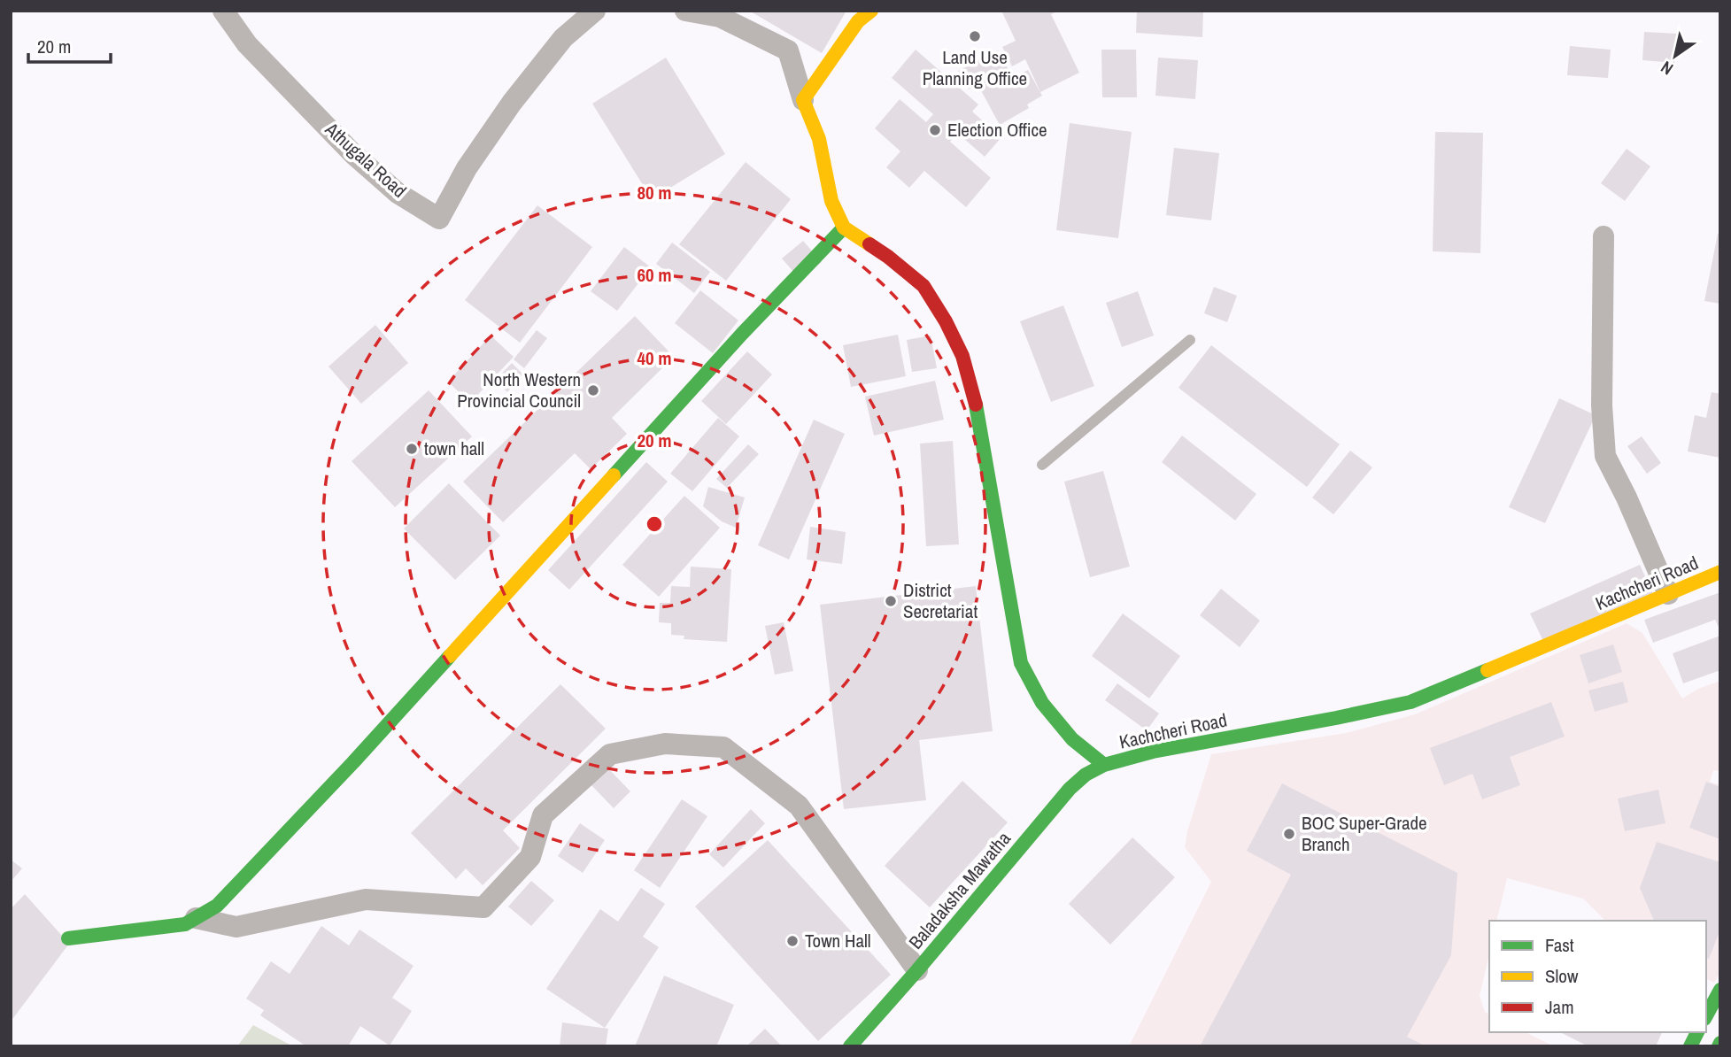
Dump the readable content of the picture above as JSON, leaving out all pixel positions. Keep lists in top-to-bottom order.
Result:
{
  "streets": {
    "main road": ["Kachcheri Road", "Baladaksha Mawatha"],
    "street": ["Athugala Road"]
  },
  "crossings": [
    ["Kachcheri Road", "Baladaksha Mawatha"]
  ],
  "places": [
    "Land Use Planning Office",
    "Election Office",
    "North Western Provincial Council",
    "town hall",
    "District Secretariat",
    "BOC Super-Grade Branch",
    "Town Hall"
  ],
  "legend": ["Fast", "Slow", "Jam"],
  "scale_bar": "20 m",
  "north": "bottom left",
  "rings": [
    "80 m",
    "60 m",
    "40 m",
    "20 m"
  ]
}
